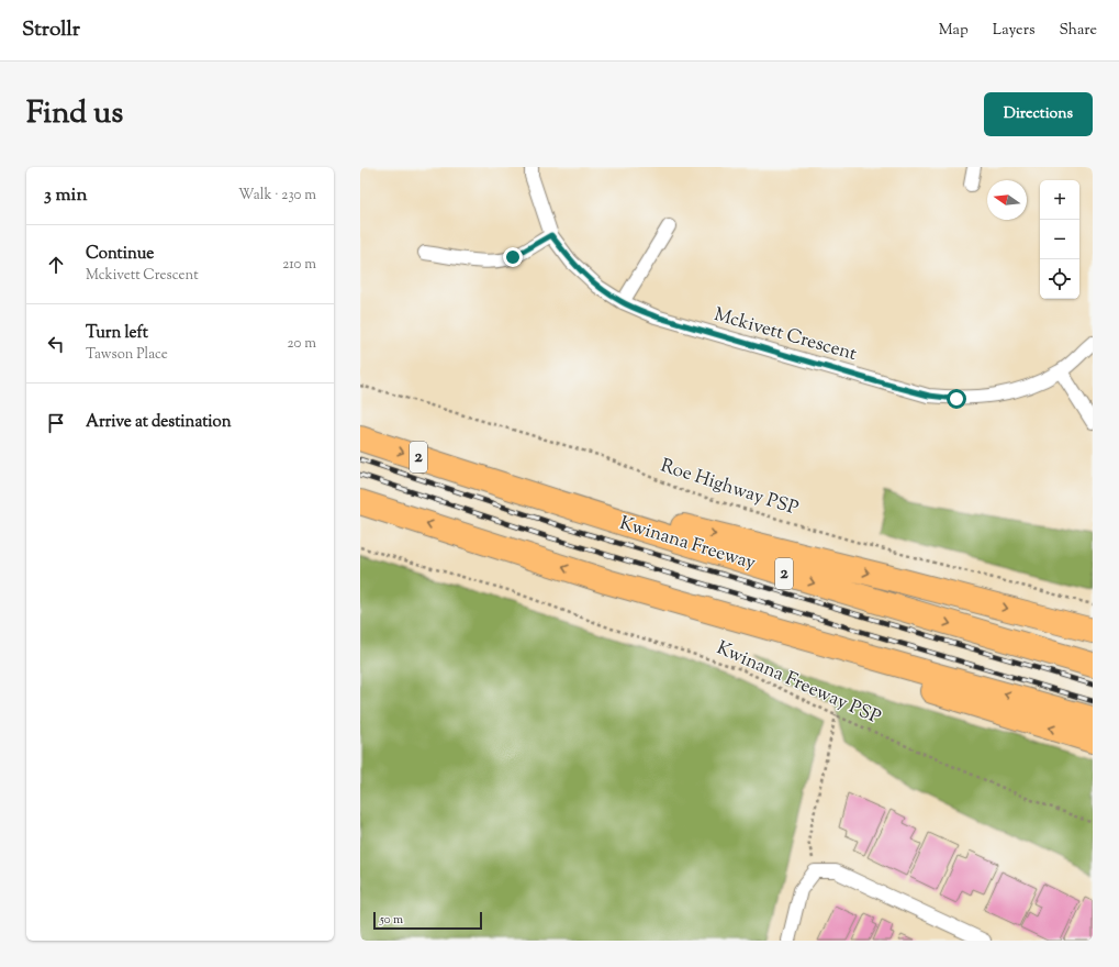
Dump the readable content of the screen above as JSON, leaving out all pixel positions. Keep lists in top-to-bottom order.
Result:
{
  "streets": {
    "highway": ["2", "Kwinana Freeway"],
    "street": ["Mckivett Crescent"],
    "path": ["Roe Highway PSP", "Kwinana Freeway PSP"]
  },
  "scale_bar": "50 m",
  "north": "left",
  "page": {
    "header": "Strollr",
    "nav": ["Map", "Layers", "Share"],
    "title": "Find us",
    "buttons": "Directions",
    "heading": ["3 min", "Walk · 230 m"],
    "map_buttons": ["+", "−"],
    "list": [
      ["Continue", "Mckivett Crescent", "210 m"],
      ["Turn left", "Tawson Place", "20 m"],
      "Arrive at destination"
    ],
    "scale": "50 m"
  }
}
